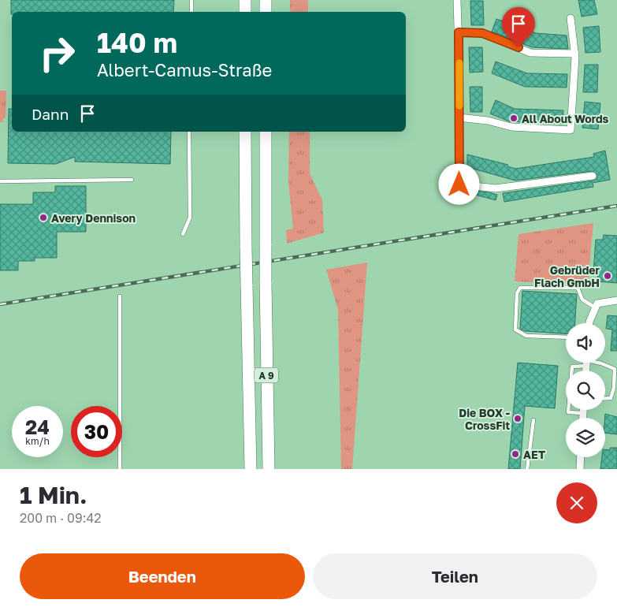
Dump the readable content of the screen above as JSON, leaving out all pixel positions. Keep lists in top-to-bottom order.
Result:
{
  "streets": {
    "highway": ["A 9"]
  },
  "places": [
    "All About Words",
    "Avery Dennison",
    "Gebrüder Flach GmbH",
    "Die BOX - CrossFit",
    "AET"
  ],
  "page": {
    "turn": ["140 m", "Albert-Camus-Straße"],
    "then": "Dann",
    "speed": "24 km/h",
    "limit": "30",
    "heading": ["1 Min.", "200 m · 09:42"],
    "buttons": ["Beenden", "Teilen"]
  }
}
